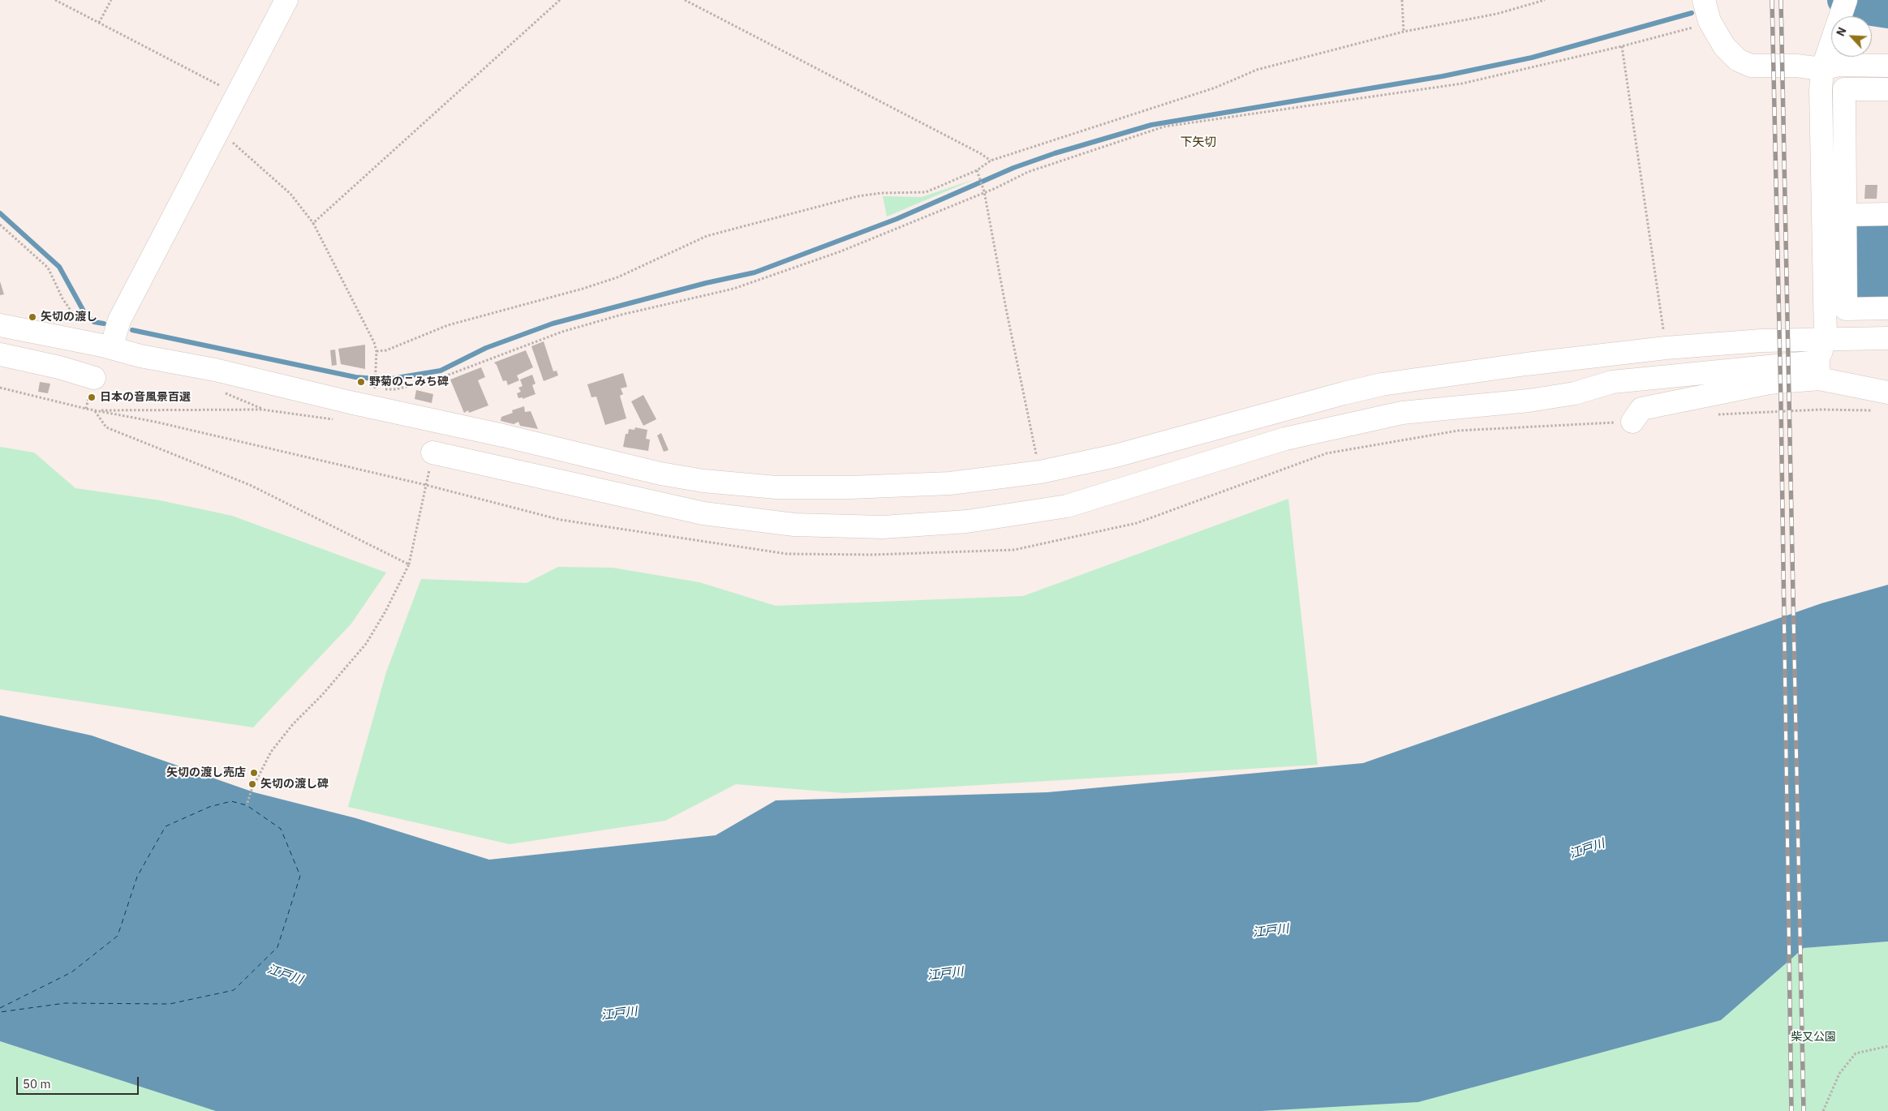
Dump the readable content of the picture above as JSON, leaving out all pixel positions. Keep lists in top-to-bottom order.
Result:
{
  "districts": ["下矢切"],
  "water": ["江戸川"],
  "parks": ["柴又公園"],
  "places": [
    "矢切の渡し",
    "野菊のこみち碑",
    "日本の音風景百選",
    "矢切の渡し売店",
    "矢切の渡し碑"
  ],
  "scale_bar": "50 m",
  "north": "top left"
}
